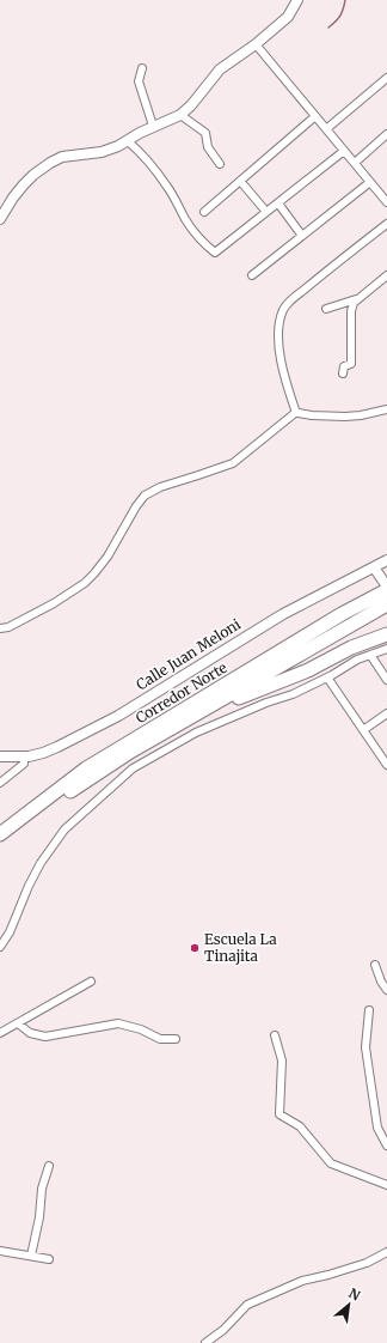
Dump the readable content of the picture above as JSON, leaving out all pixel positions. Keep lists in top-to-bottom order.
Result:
{
  "streets": {
    "highway": ["Corredor Norte"],
    "main road": ["Calle Juan Meloni"]
  },
  "places": ["Escuela La Tinajita"],
  "north": "top right"
}
